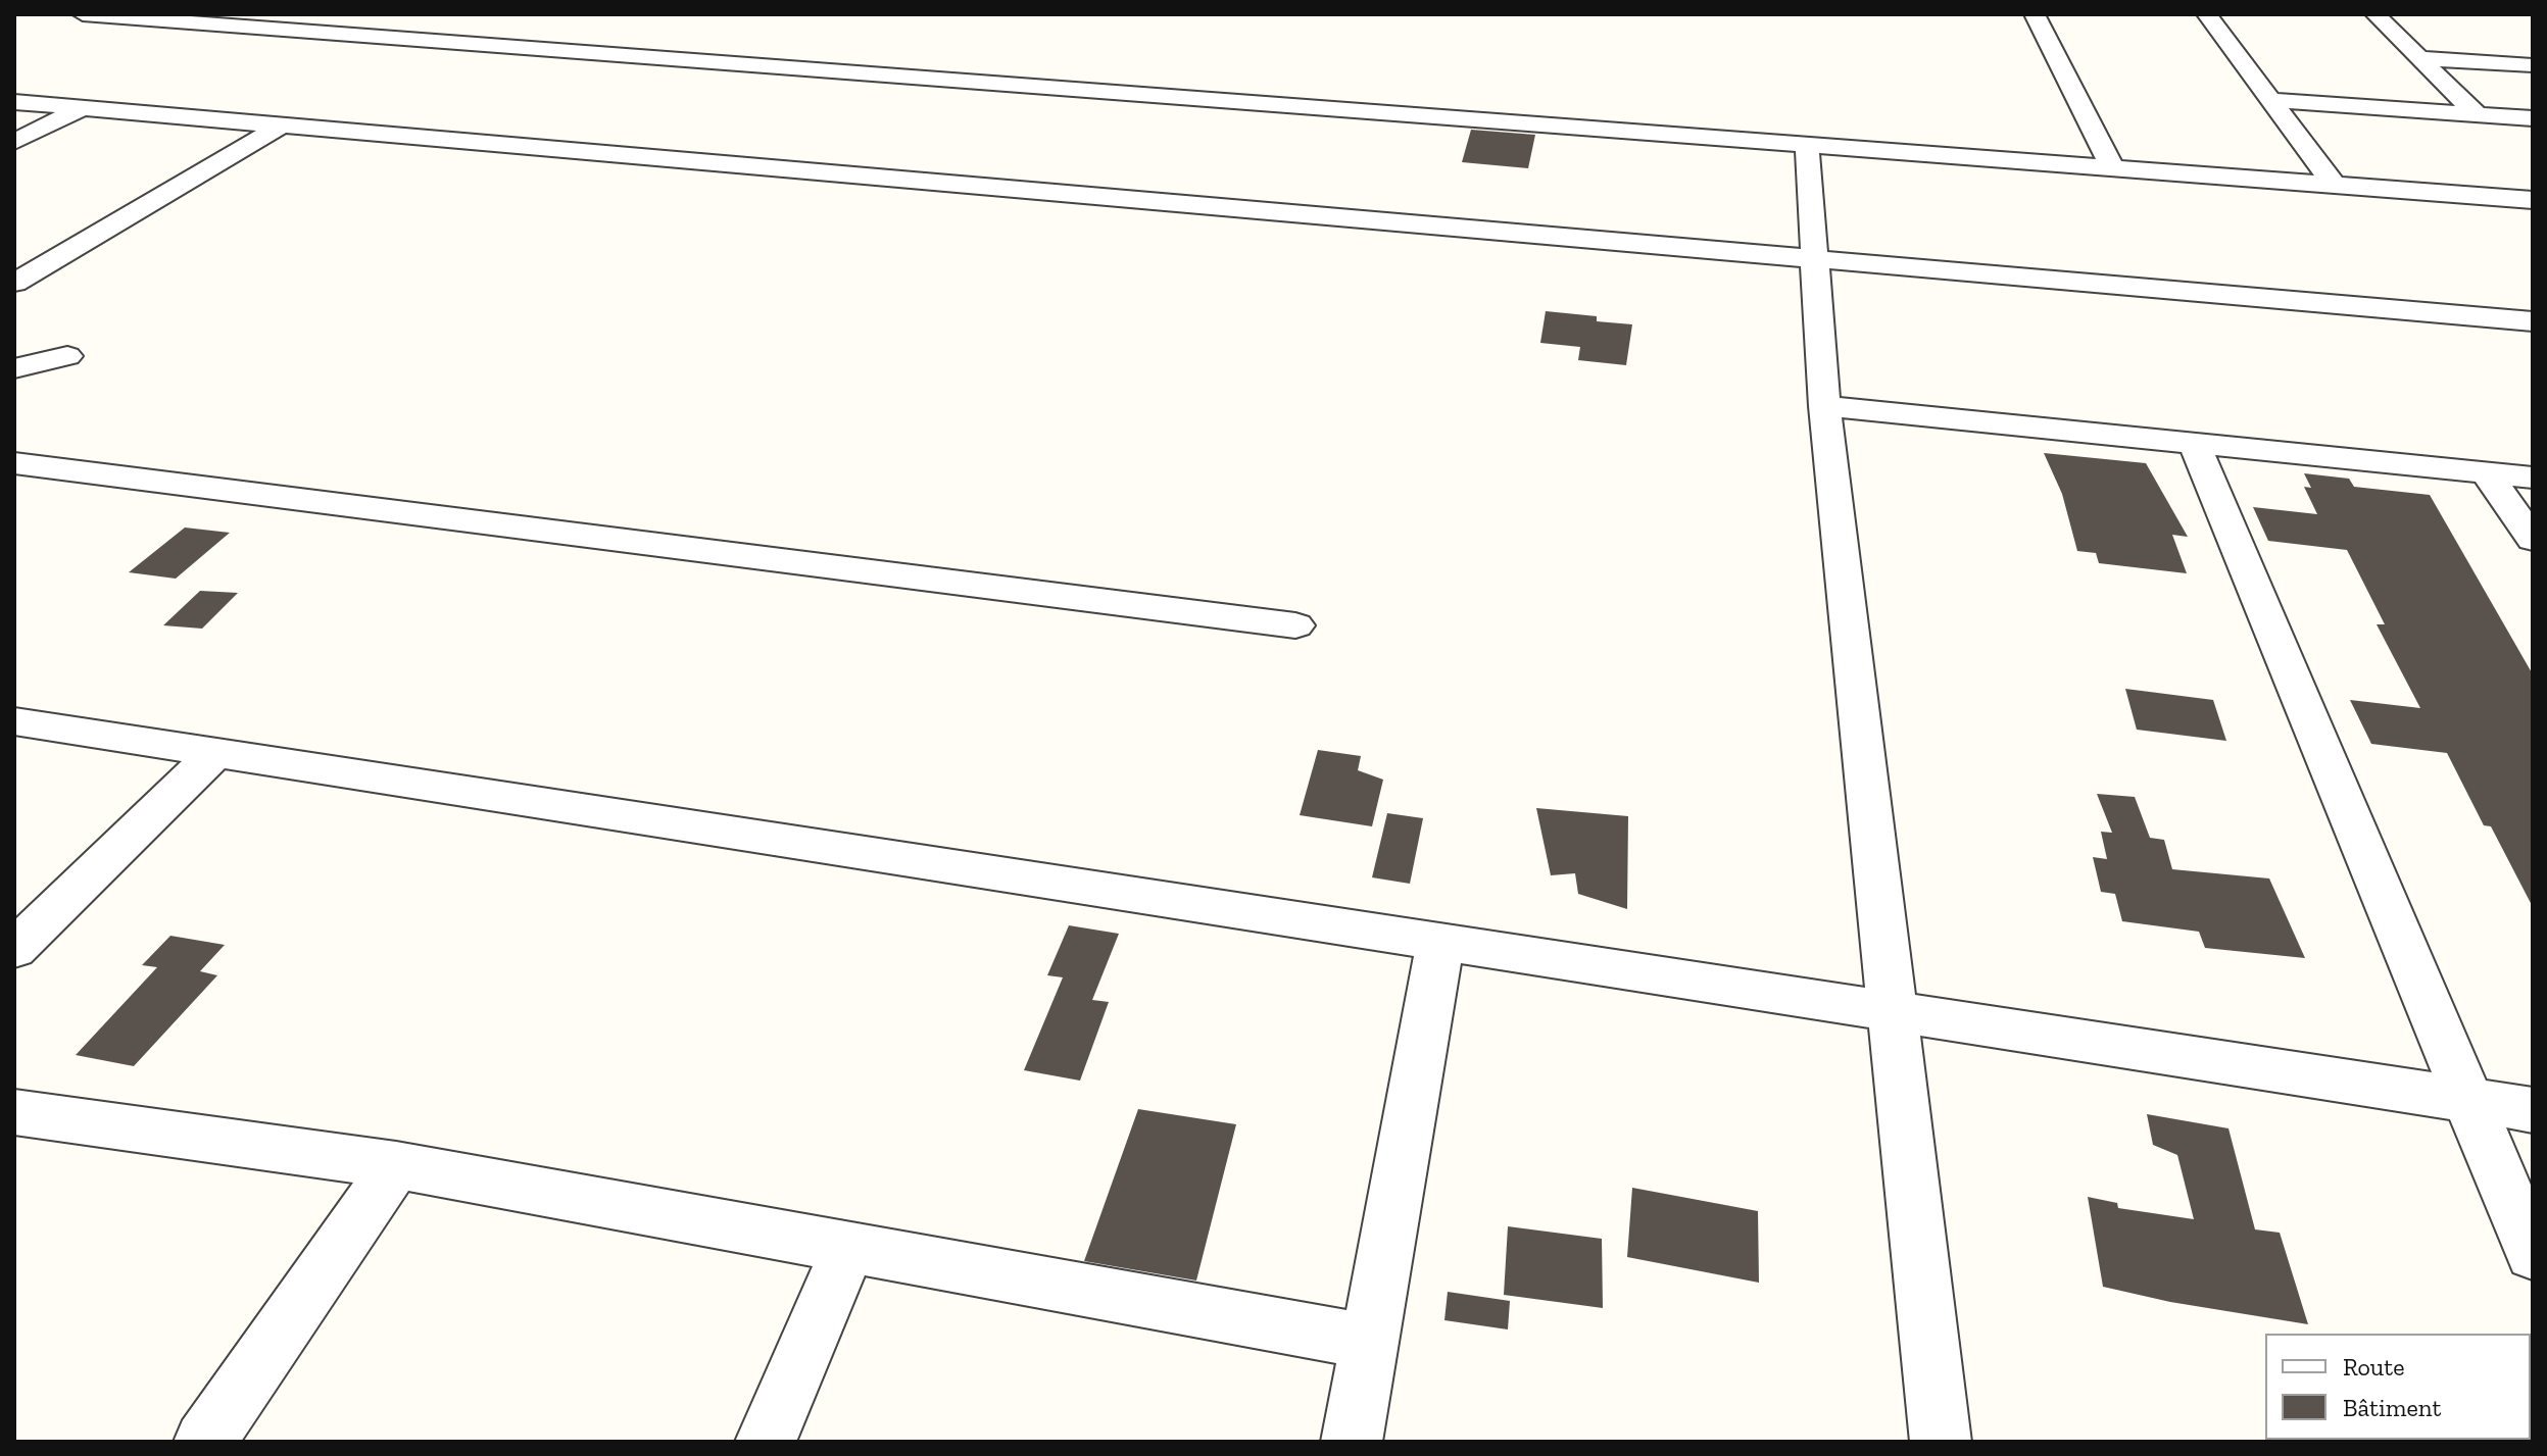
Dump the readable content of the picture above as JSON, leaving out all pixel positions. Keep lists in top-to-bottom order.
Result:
{
  "legend": ["Route", "Bâtiment"]
}
